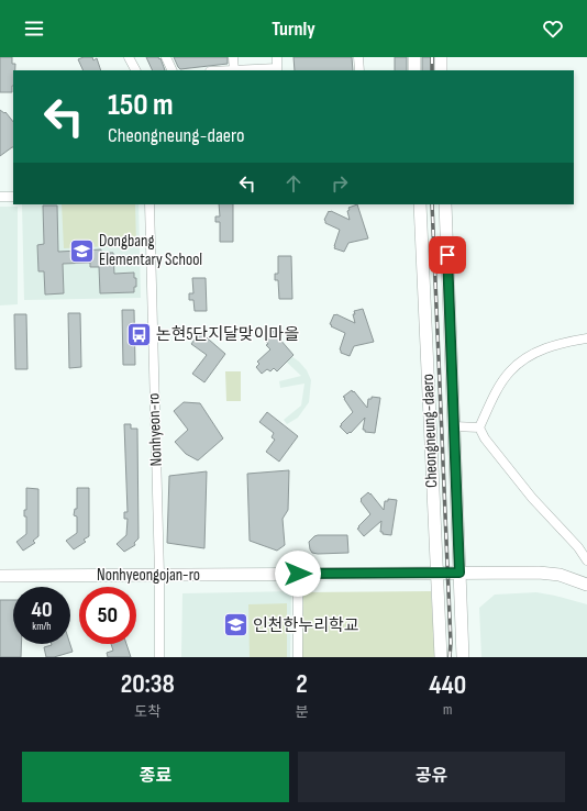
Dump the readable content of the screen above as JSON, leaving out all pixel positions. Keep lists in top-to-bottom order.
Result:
{
  "streets": {
    "main road": ["Cheongneung-daero", "Nonhyeongojan-ro"],
    "street": ["Nonhyeon-ro"]
  },
  "crossings": [
    ["Nonhyeon-ro", "Nonhyeongojan-ro"],
    ["Cheongneung-daero", "Nonhyeongojan-ro"]
  ],
  "places": {
    "school or university": ["Dongbang Elementary School", "인천한누리학교"],
    "bus stop": ["논현5단지달맞이마을"]
  },
  "page": {
    "header": "Turnly",
    "turn": ["150 m", "Cheongneung-daero"],
    "speed": "40 km/h",
    "limit": "50",
    "eta": [
      "20:38",
      "도착",
      "2",
      "분",
      "440",
      "m"
    ],
    "buttons": ["종료", "공유"]
  }
}
